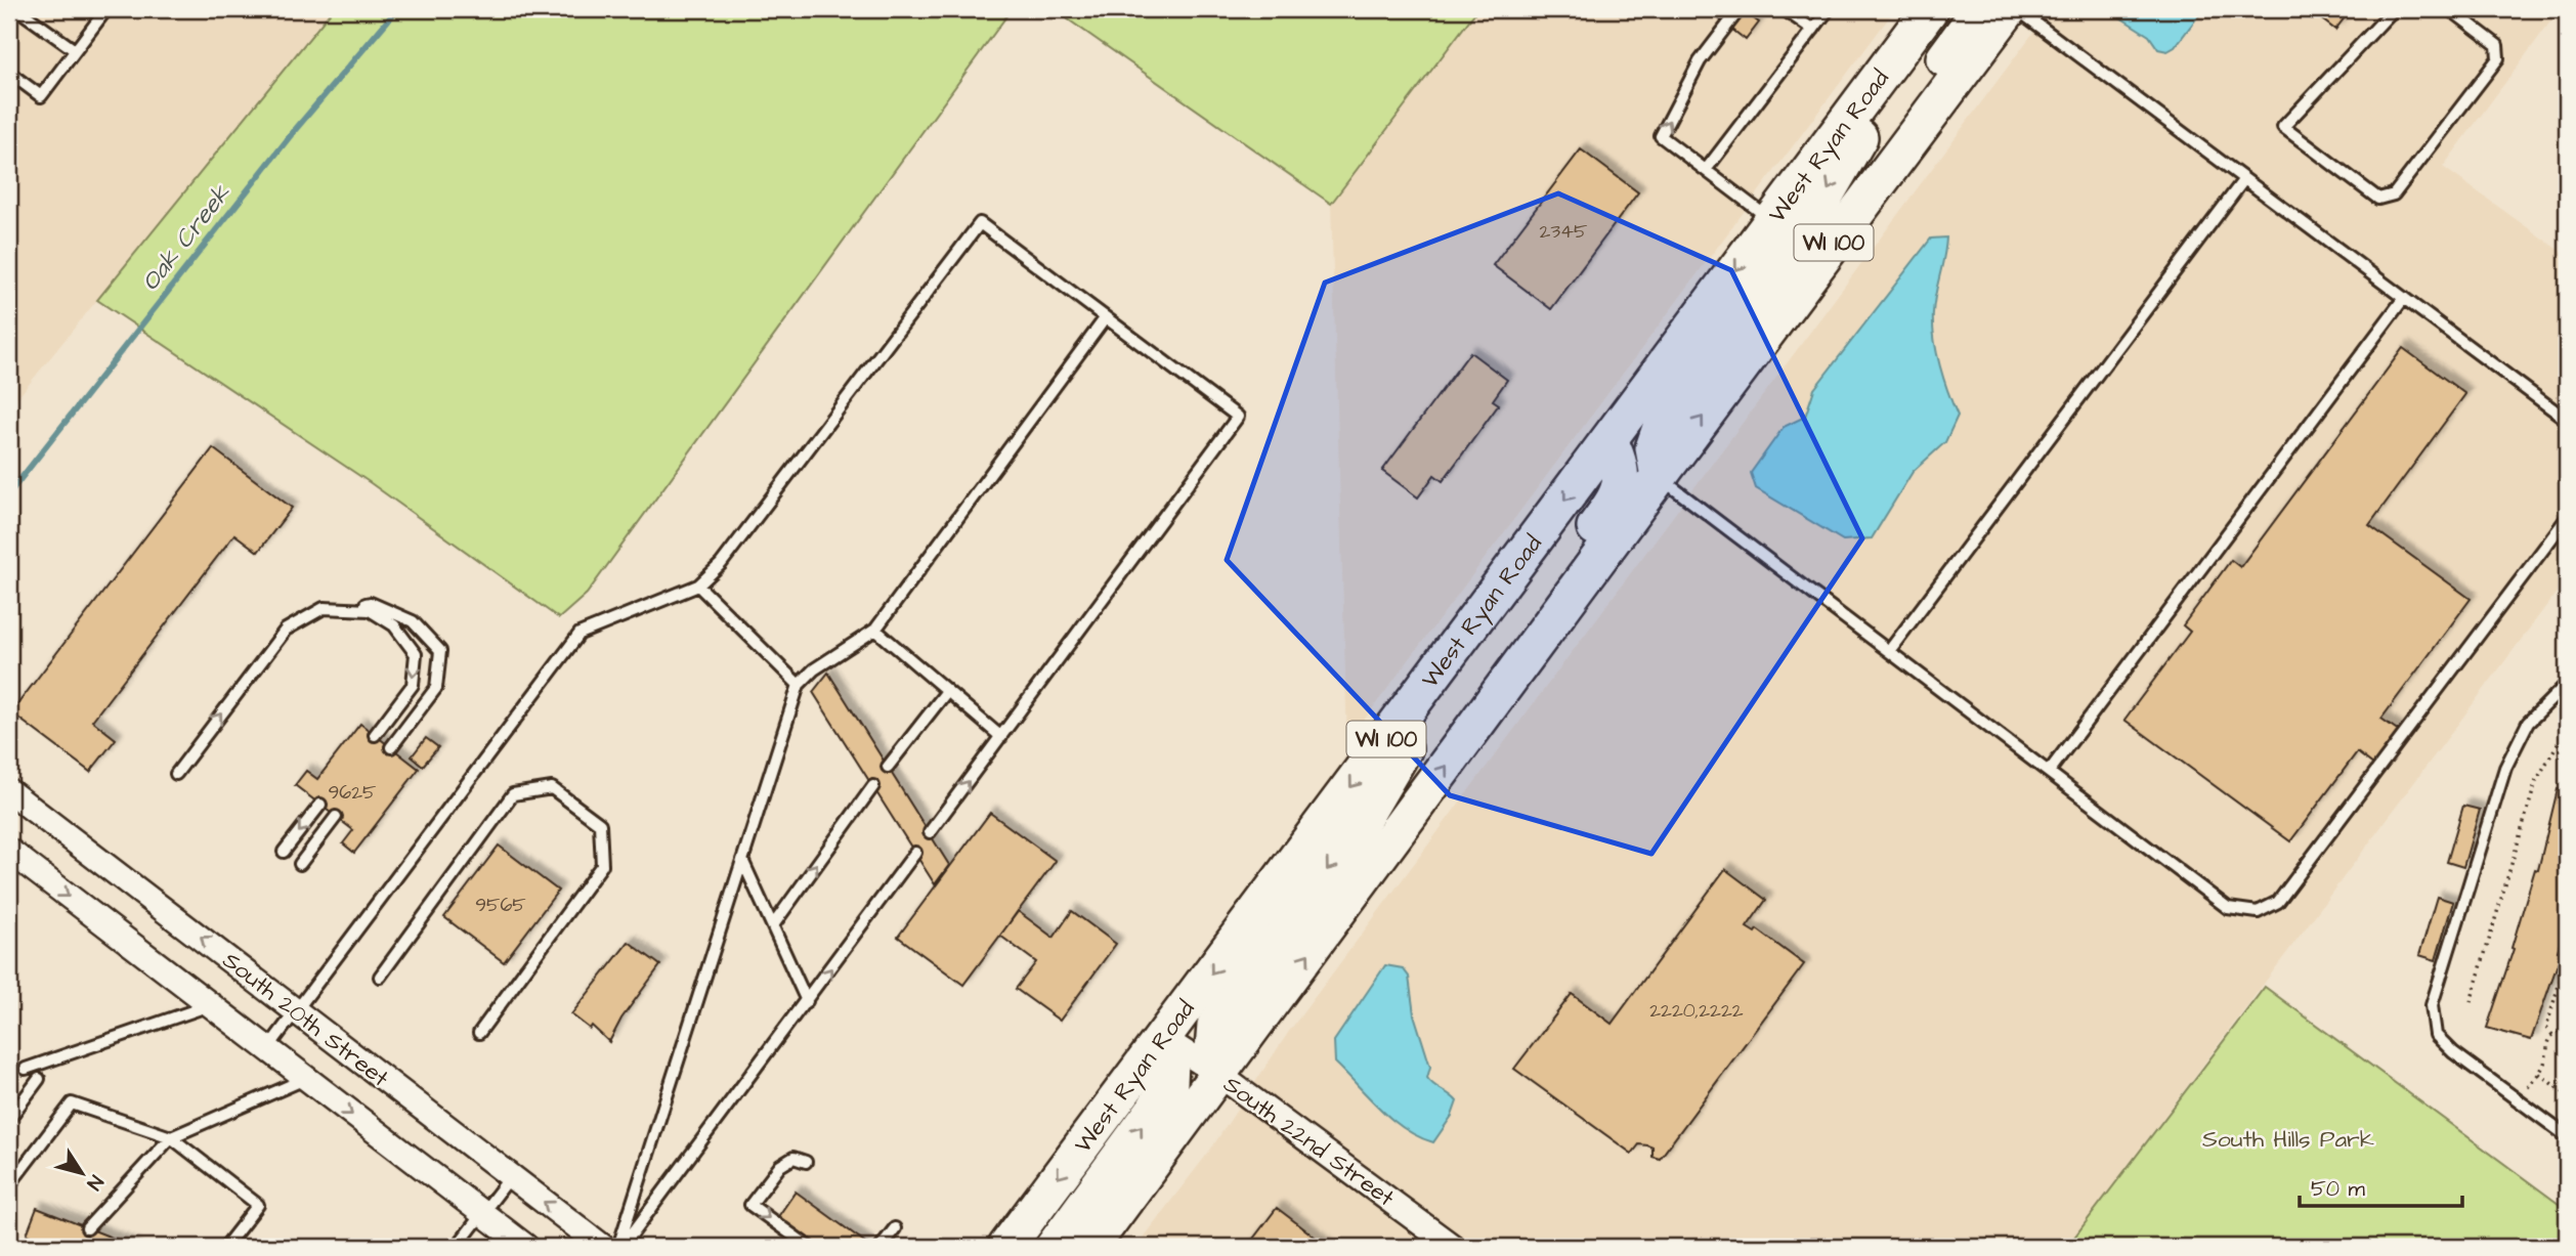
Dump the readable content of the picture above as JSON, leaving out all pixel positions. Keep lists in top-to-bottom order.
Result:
{
  "streets": {
    "main road": ["West Ryan Road", "WI 100"],
    "street": ["South 20th Street", "South 22nd Street"]
  },
  "crossings": [
    ["West Ryan Road", "South 22nd Street"]
  ],
  "water": ["Oak Creek"],
  "parks": ["South Hills Park"],
  "house_numbers": [
    "2345",
    "9625",
    "9565",
    "2220,2222"
  ],
  "scale_bar": "50 m",
  "north": "bottom right"
}
